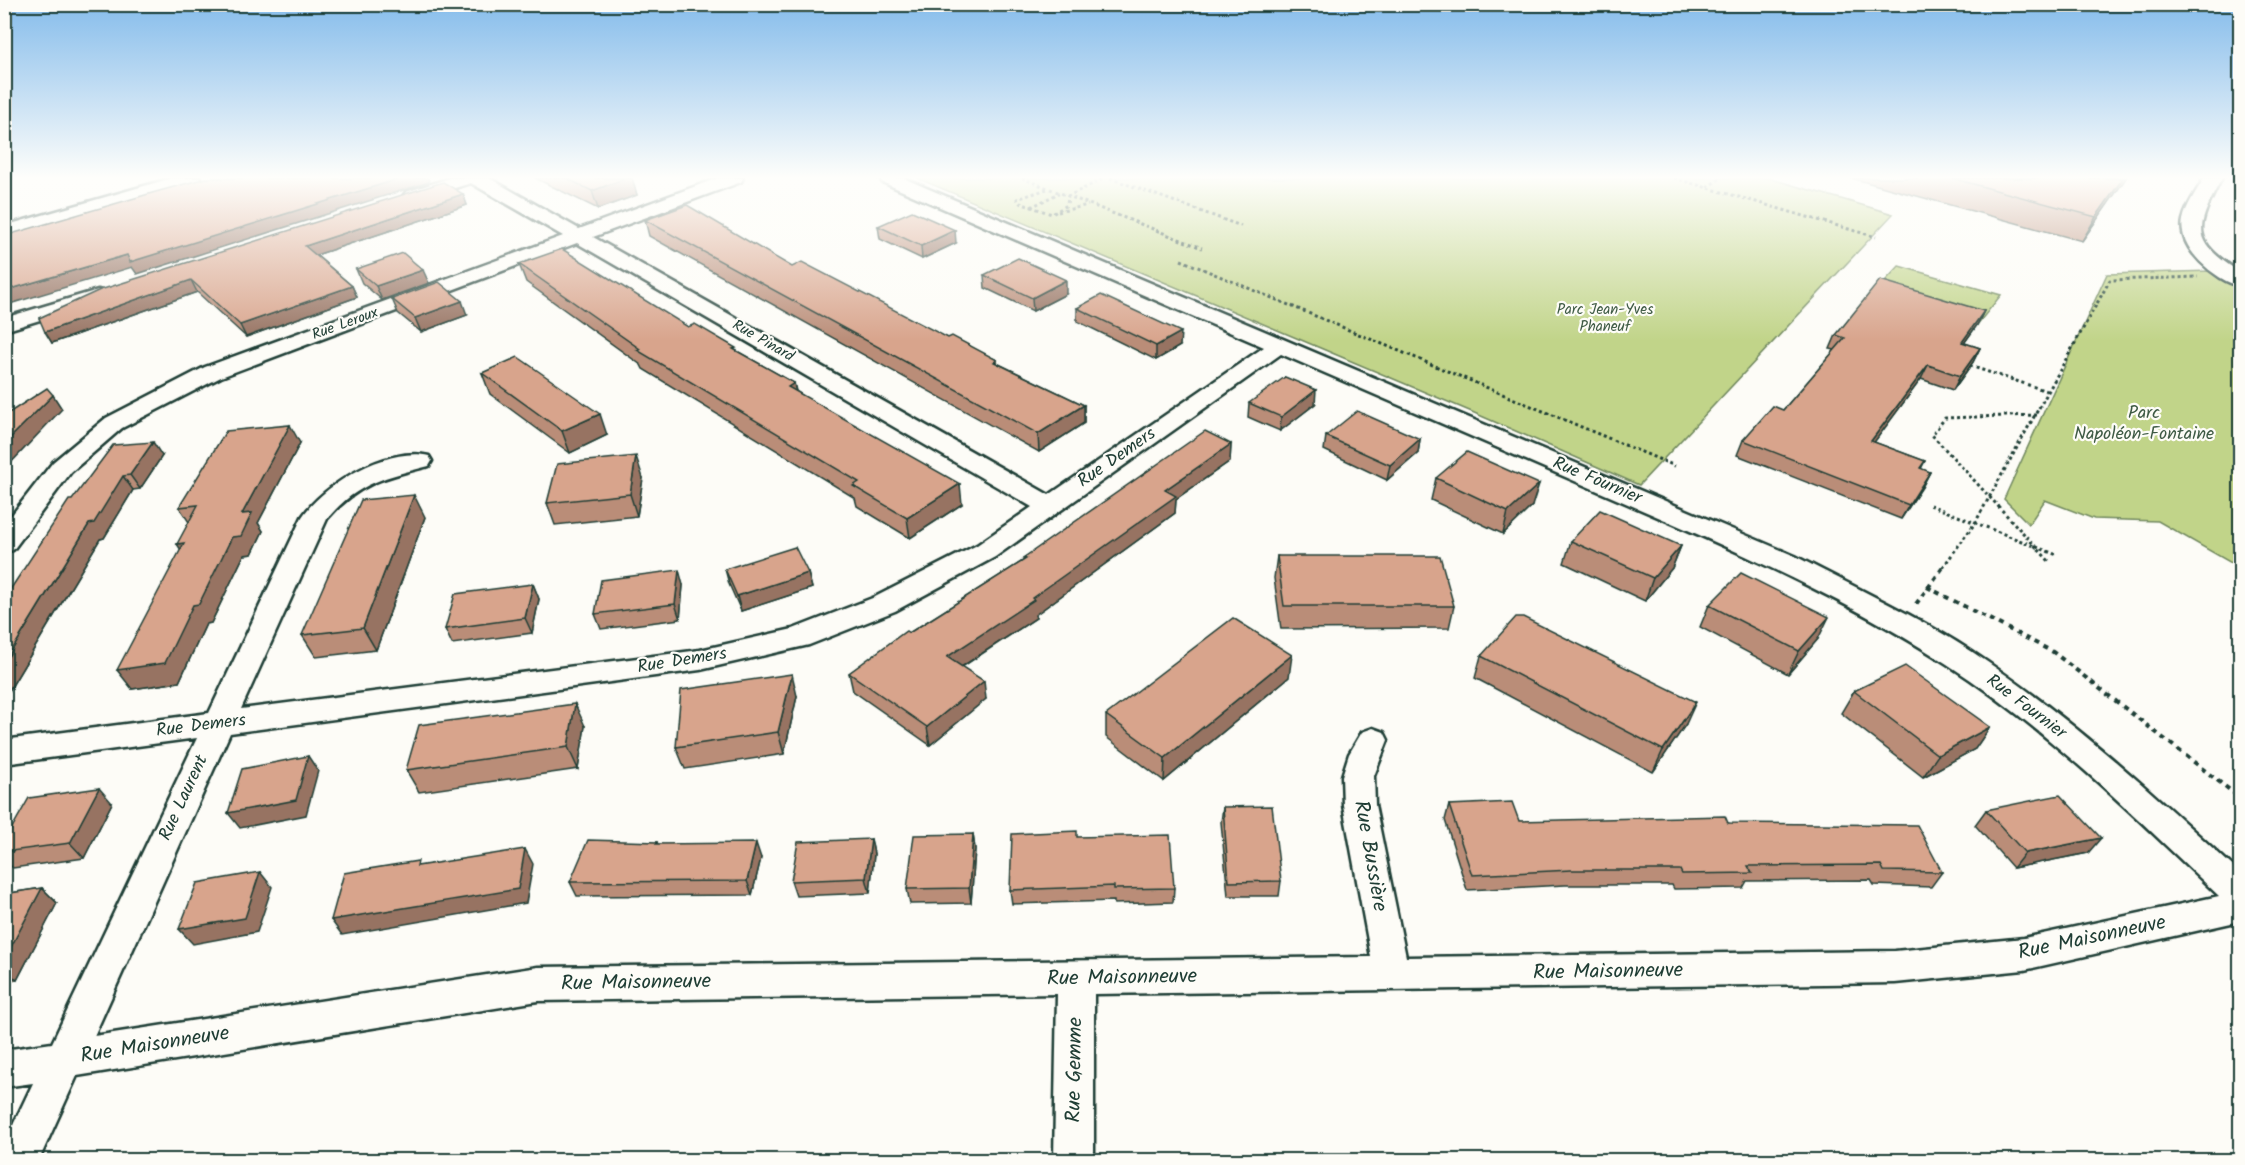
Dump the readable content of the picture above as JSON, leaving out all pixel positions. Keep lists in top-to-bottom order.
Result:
{
  "streets": {
    "street": [
      "Rue Leroux",
      "Rue Pinard",
      "Rue Demers",
      "Rue Fournier",
      "Rue Laurent",
      "Rue Bussière",
      "Rue Maisonneuve",
      "Rue Gemme"
    ]
  },
  "crossings": [
    ["Rue Leroux", "Rue Pinard"],
    ["Rue Pinard", "Rue Demers"],
    ["Rue Demers", "Rue Fournier"],
    ["Rue Demers", "Rue Laurent"],
    ["Rue Laurent", "Rue Maisonneuve"],
    ["Rue Bussière", "Rue Maisonneuve"],
    ["Rue Maisonneuve", "Rue Gemme"]
  ],
  "parks": ["Parc Jean-Yves Phaneuf", "Parc Napoléon-Fontaine"]
}
